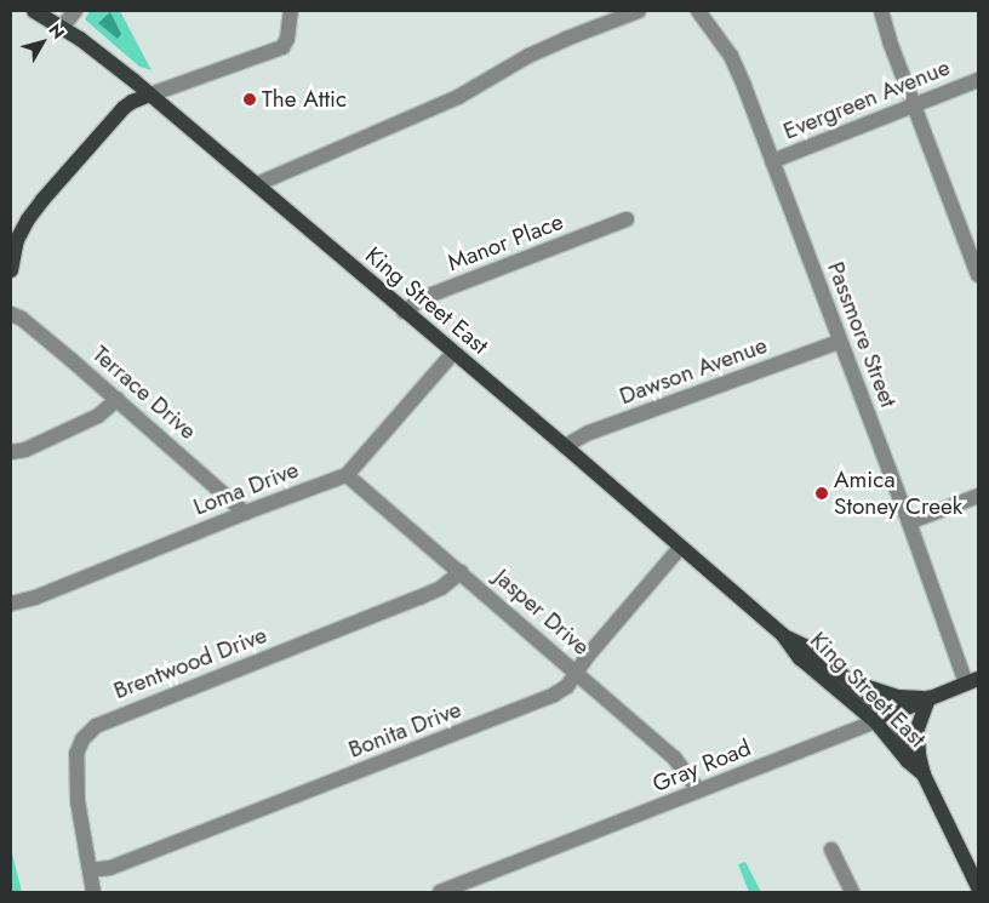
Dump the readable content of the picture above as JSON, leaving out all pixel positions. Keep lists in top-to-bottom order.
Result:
{
  "streets": {
    "main road": ["King Street East", "Gray Road"],
    "street": [
      "Evergreen Avenue",
      "Manor Place",
      "Passmore Street",
      "Dawson Avenue",
      "Terrace Drive",
      "Loma Drive",
      "Jasper Drive",
      "Brentwood Drive",
      "Bonita Drive"
    ]
  },
  "crossings": [
    ["Evergreen Avenue", "Passmore Street"],
    ["Manor Place", "King Street East"],
    ["King Street East", "Dawson Avenue"],
    ["King Street East", "Loma Drive"],
    ["King Street East", "Bonita Drive"],
    ["King Street East", "Gray Road"],
    ["Passmore Street", "Dawson Avenue"],
    ["Passmore Street", "Gray Road"],
    ["Terrace Drive", "Loma Drive"],
    ["Loma Drive", "Jasper Drive"],
    ["Jasper Drive", "Brentwood Drive"],
    ["Jasper Drive", "Bonita Drive"],
    ["Jasper Drive", "Gray Road"],
    ["Brentwood Drive", "Bonita Drive"]
  ],
  "places": ["The Attic", "Amica Stoney Creek"],
  "north": "top right"
}
